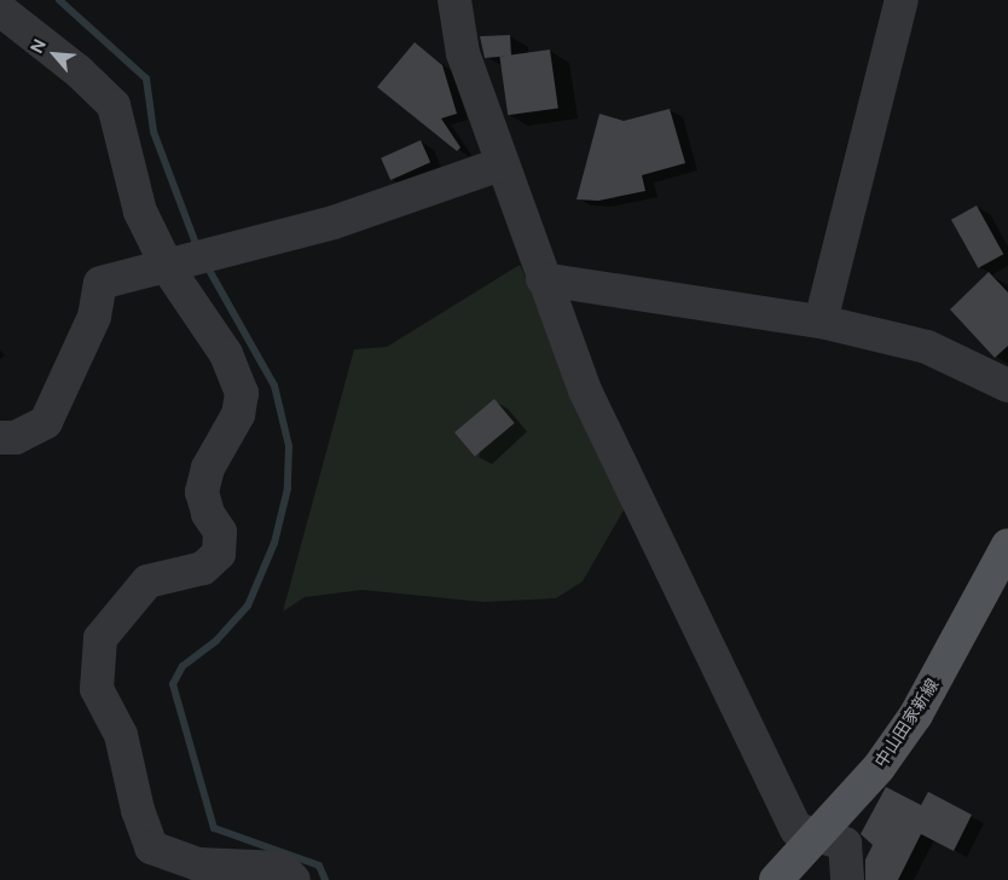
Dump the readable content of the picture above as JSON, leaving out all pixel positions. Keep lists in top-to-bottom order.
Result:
{
  "streets": {
    "main road": ["中山田家新線"]
  },
  "north": "top left"
}
